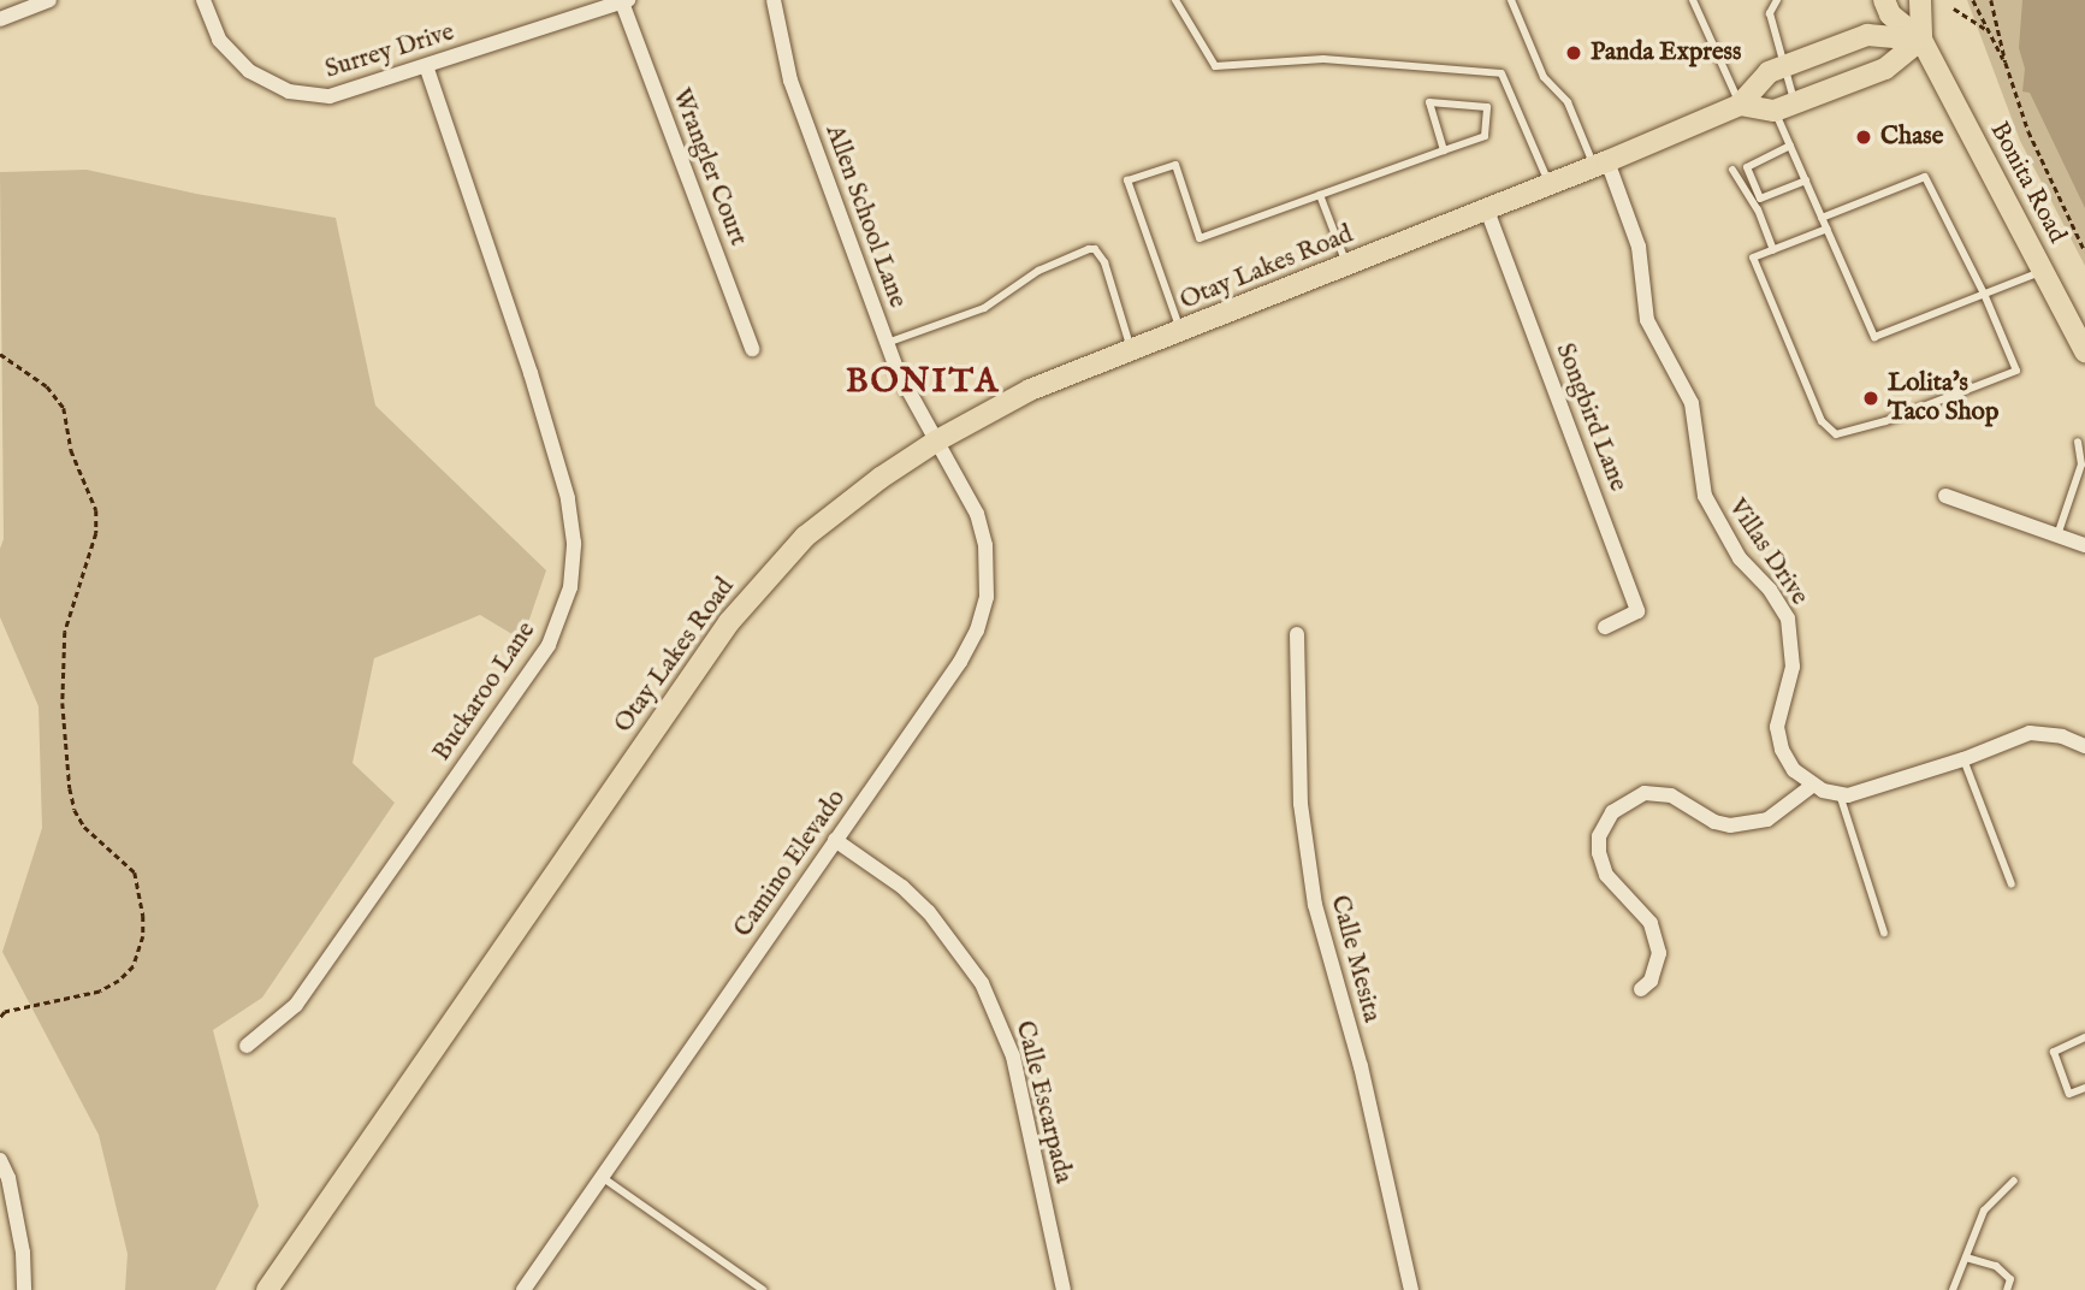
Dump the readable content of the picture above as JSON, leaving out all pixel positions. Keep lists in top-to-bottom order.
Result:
{
  "streets": {
    "main road": ["Bonita Road", "Otay Lakes Road"],
    "street": [
      "Surrey Drive",
      "Wrangler Court",
      "Allen School Lane",
      "Songbird Lane",
      "Villas Drive",
      "Buckaroo Lane",
      "Camino Elevado",
      "Calle Mesita",
      "Calle Escarpada"
    ]
  },
  "crossings": [
    ["Surrey Drive", "Wrangler Court"],
    ["Surrey Drive", "Buckaroo Lane"],
    ["Bonita Road", "Otay Lakes Road"],
    ["Allen School Lane", "Otay Lakes Road"],
    ["Allen School Lane", "Camino Elevado"],
    ["Otay Lakes Road", "Songbird Lane"],
    ["Otay Lakes Road", "Villas Drive"],
    ["Otay Lakes Road", "Camino Elevado"],
    ["Camino Elevado", "Calle Escarpada"]
  ],
  "districts": ["BONITA"],
  "places": ["Panda Express", "Chase", "Lolita's Taco Shop"]
}
